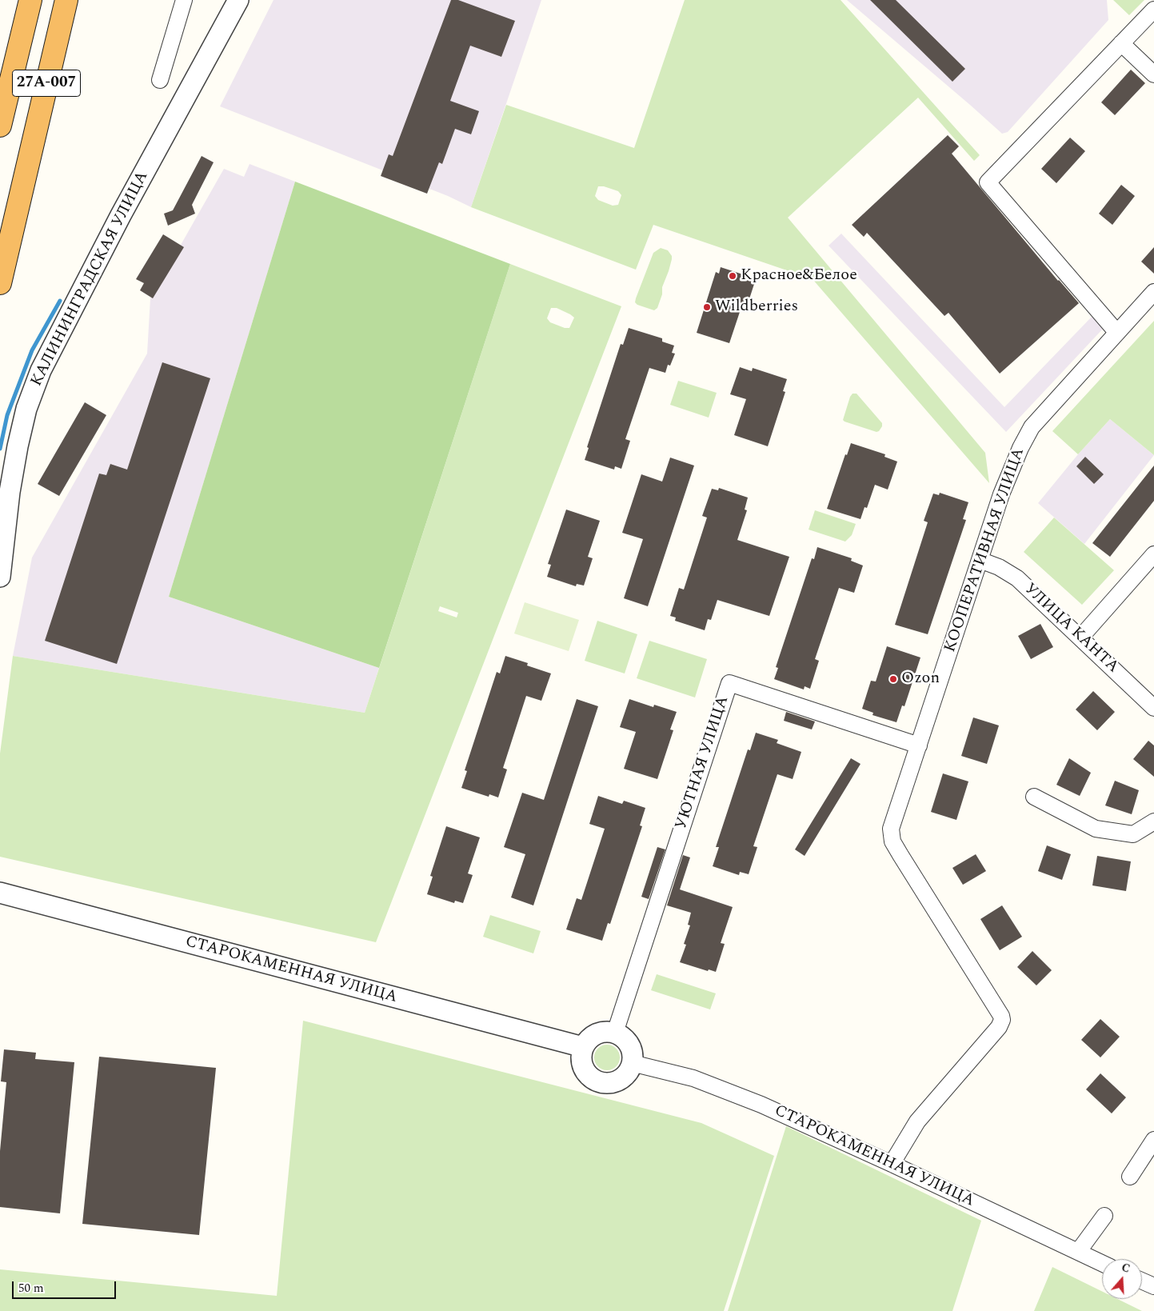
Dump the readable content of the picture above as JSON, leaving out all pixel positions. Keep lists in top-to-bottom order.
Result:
{
  "streets": {
    "highway": ["27А-007"],
    "street": [
      "КАЛИНИНГРАДСКАЯ УЛИЦА",
      "КООПЕРАТИВНАЯ УЛИЦА",
      "УЛИЦА КАНТА",
      "УЮТНАЯ УЛИЦА",
      "СТАРОКАМЕННАЯ УЛИЦА"
    ]
  },
  "crossings": [
    ["КООПЕРАТИВНАЯ УЛИЦА", "УЛИЦА КАНТА"],
    ["КООПЕРАТИВНАЯ УЛИЦА", "УЮТНАЯ УЛИЦА"],
    ["КООПЕРАТИВНАЯ УЛИЦА", "СТАРОКАМЕННАЯ УЛИЦА"],
    ["УЮТНАЯ УЛИЦА", "СТАРОКАМЕННАЯ УЛИЦА"]
  ],
  "places": ["Красное&Белое", "Wildberries", "Ozon"],
  "scale_bar": "50 m",
  "north": "top"
}
